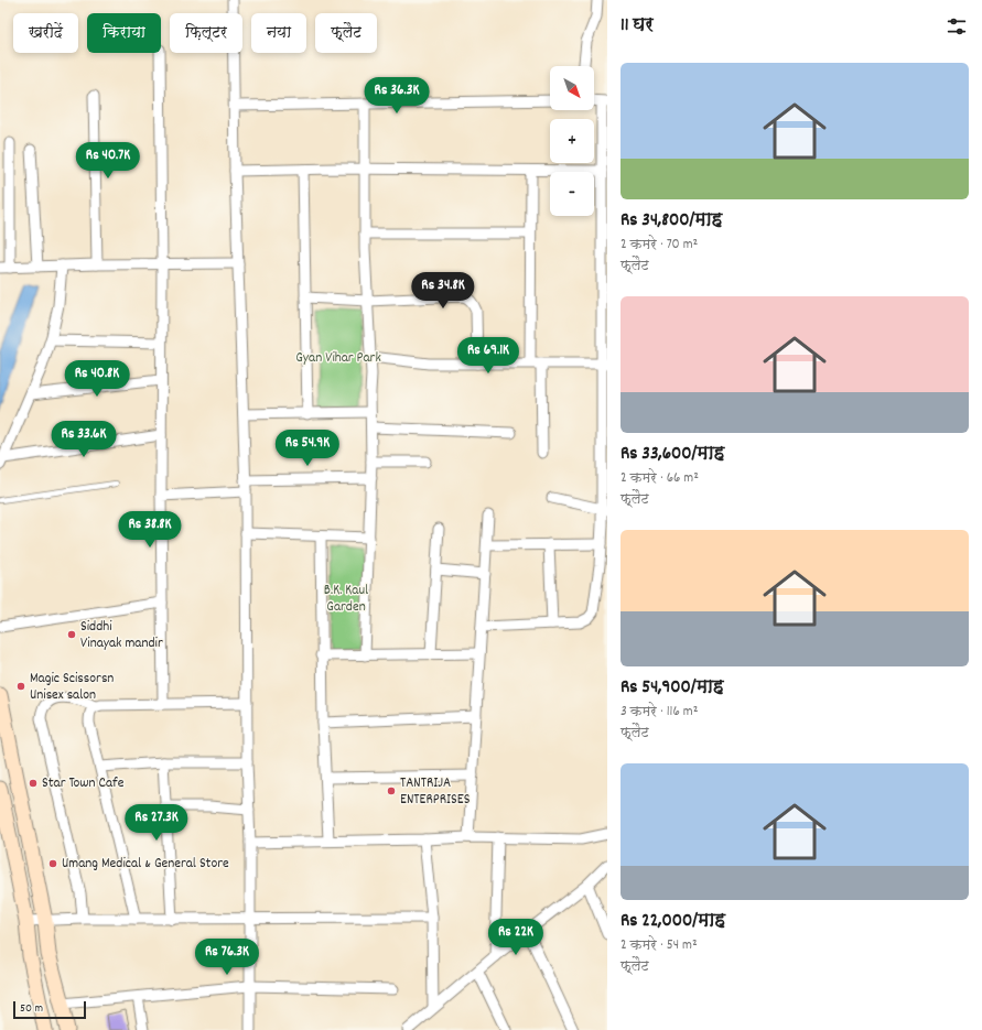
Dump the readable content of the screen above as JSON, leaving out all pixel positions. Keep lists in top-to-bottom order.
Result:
{
  "parks": ["Gyan Vihar Park", "B.K. Kaul Garden"],
  "places": [
    "Siddhi Vinayak mandir",
    "Magic Scissorsn Unisex salon",
    "Star Town Cafe",
    "TANTRIJA ENTERPRISES",
    "Umang Medical & General Store"
  ],
  "scale_bar": "50 m",
  "north": "bottom right",
  "page": {
    "heading": "11 घर",
    "chip": [
      "खरीदें",
      "किराया",
      "फ़िल्टर",
      "नया",
      "फ़्लैट"
    ],
    "list": [
      {
        "name": "Rs 34,800/माह",
        "note": "2 कमरे · 70 m² · फ़्लैट"
      },
      {
        "name": "Rs 33,600/माह",
        "note": "2 कमरे · 66 m² · फ़्लैट"
      },
      {
        "name": "Rs 54,900/माह",
        "note": "3 कमरे · 116 m² · फ़्लैट"
      },
      {
        "name": "Rs 22,000/माह",
        "note": "2 कमरे · 54 m² · फ़्लैट"
      }
    ],
    "map_buttons": ["+", "−"],
    "price": [
      "Rs 36.3K",
      "Rs 40.7K",
      "Rs 34.8K",
      "Rs 69.1K",
      "Rs 40.8K",
      "Rs 33.6K",
      "Rs 54.9K",
      "Rs 38.8K",
      "Rs 27.3K",
      "Rs 22K",
      "Rs 76.3K"
    ],
    "scale": "50 m"
  }
}
